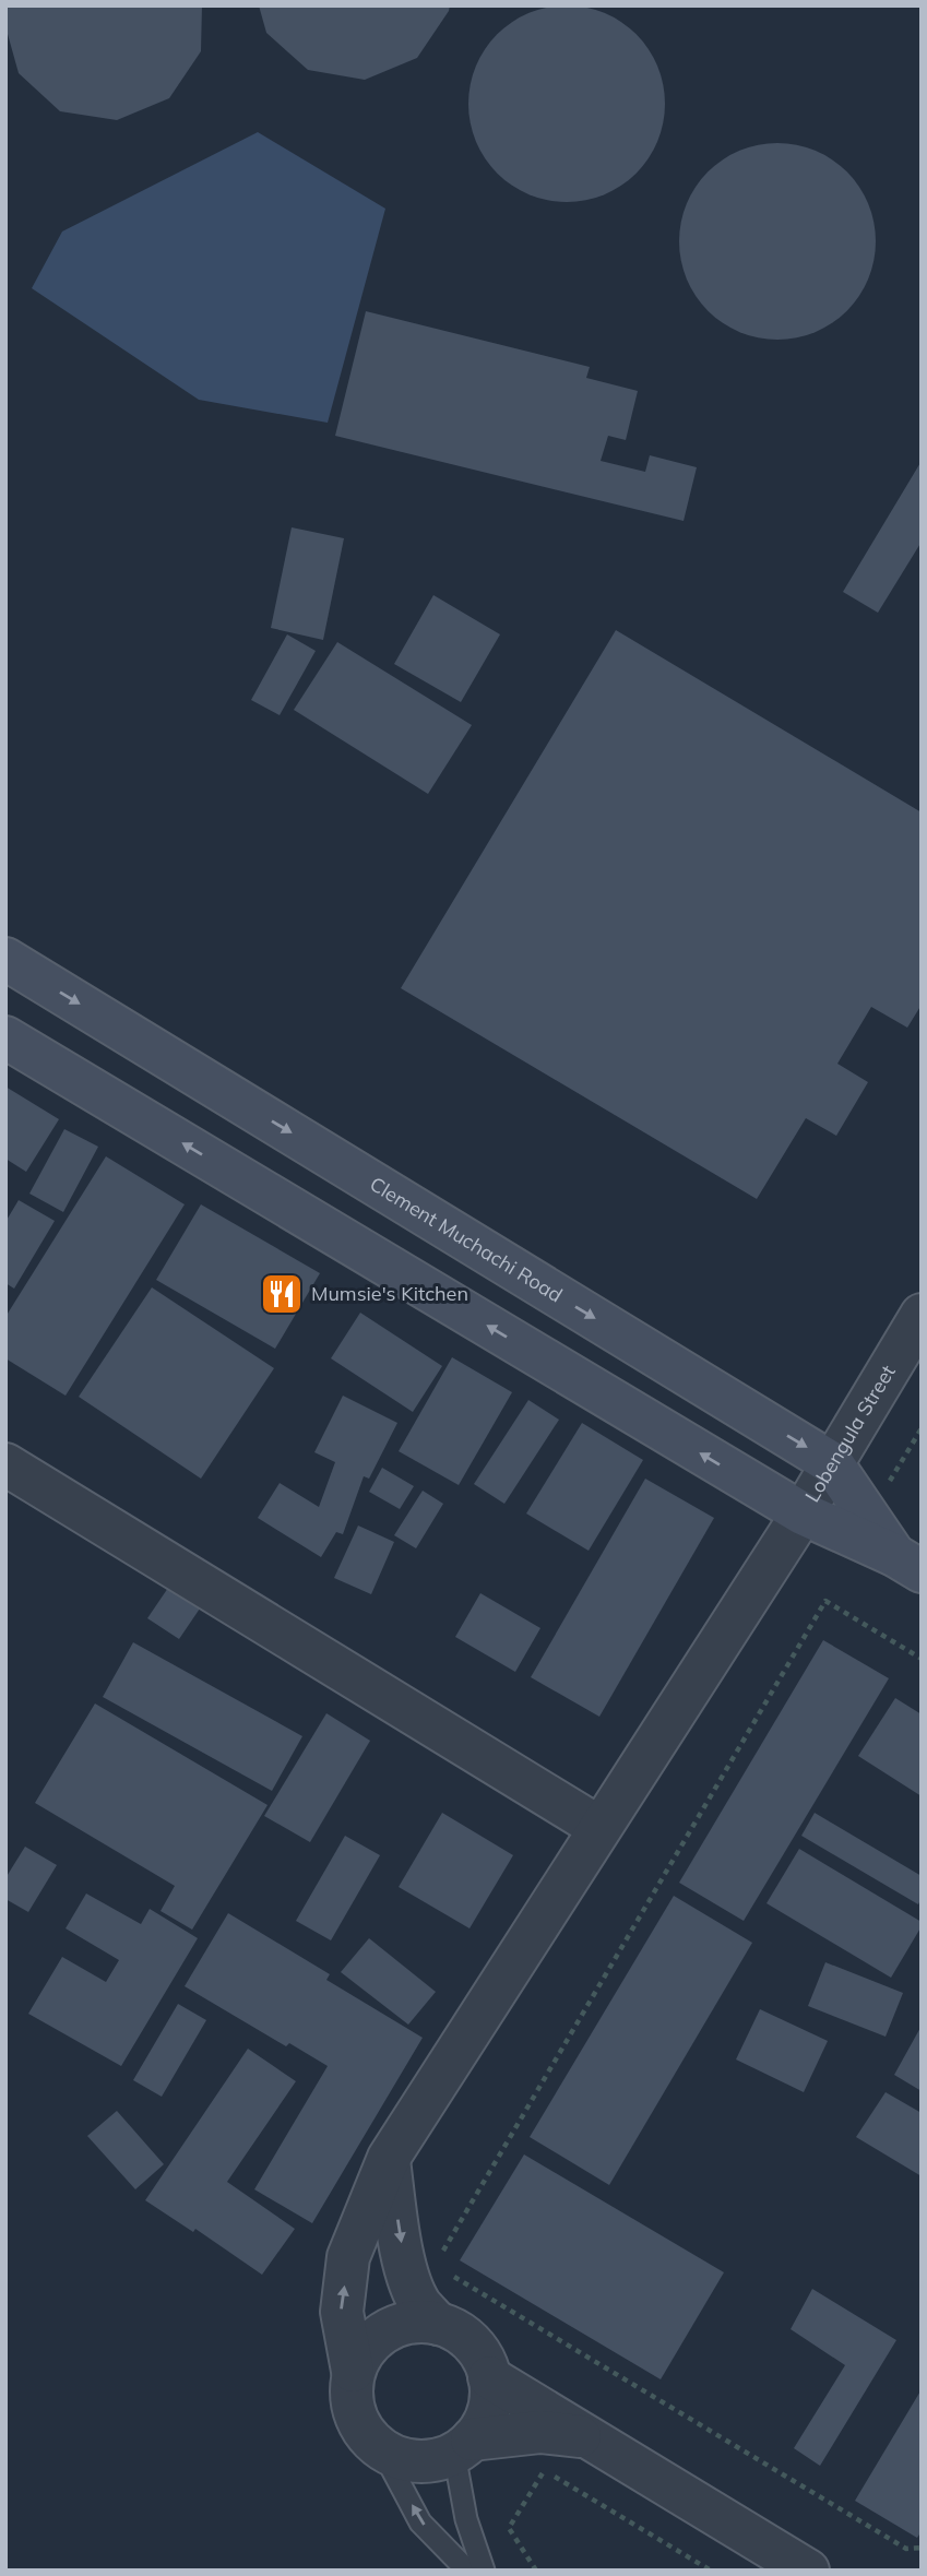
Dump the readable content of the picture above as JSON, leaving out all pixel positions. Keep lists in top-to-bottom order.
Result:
{
  "streets": {
    "main road": ["Clement Muchachi Road"],
    "street": ["Lobengula Street"]
  },
  "crossings": [
    ["Clement Muchachi Road", "Lobengula Street"]
  ],
  "places": {
    "restaurant": ["Mumsie's Kitchen"]
  }
}
